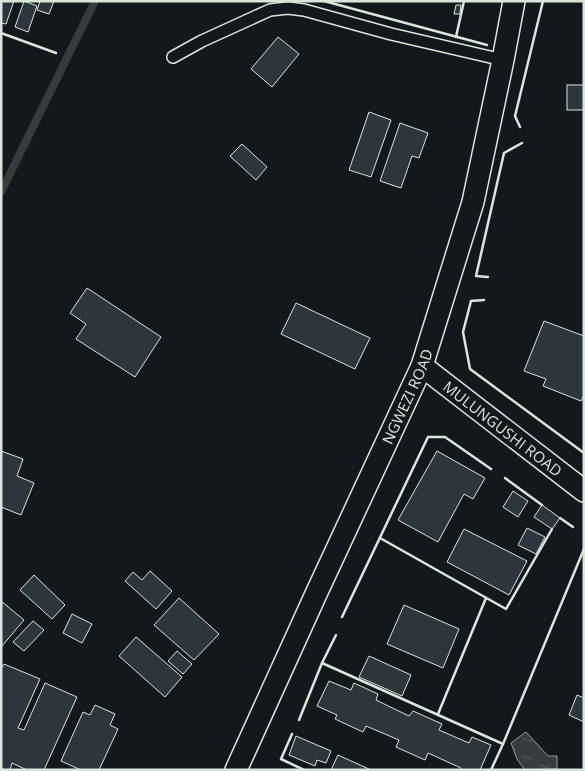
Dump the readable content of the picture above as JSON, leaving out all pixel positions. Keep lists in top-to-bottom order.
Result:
{
  "streets": {
    "street": ["NGWEZI ROAD", "MULUNGUSHI ROAD"]
  },
  "crossings": [
    ["NGWEZI ROAD", "MULUNGUSHI ROAD"]
  ]
}
